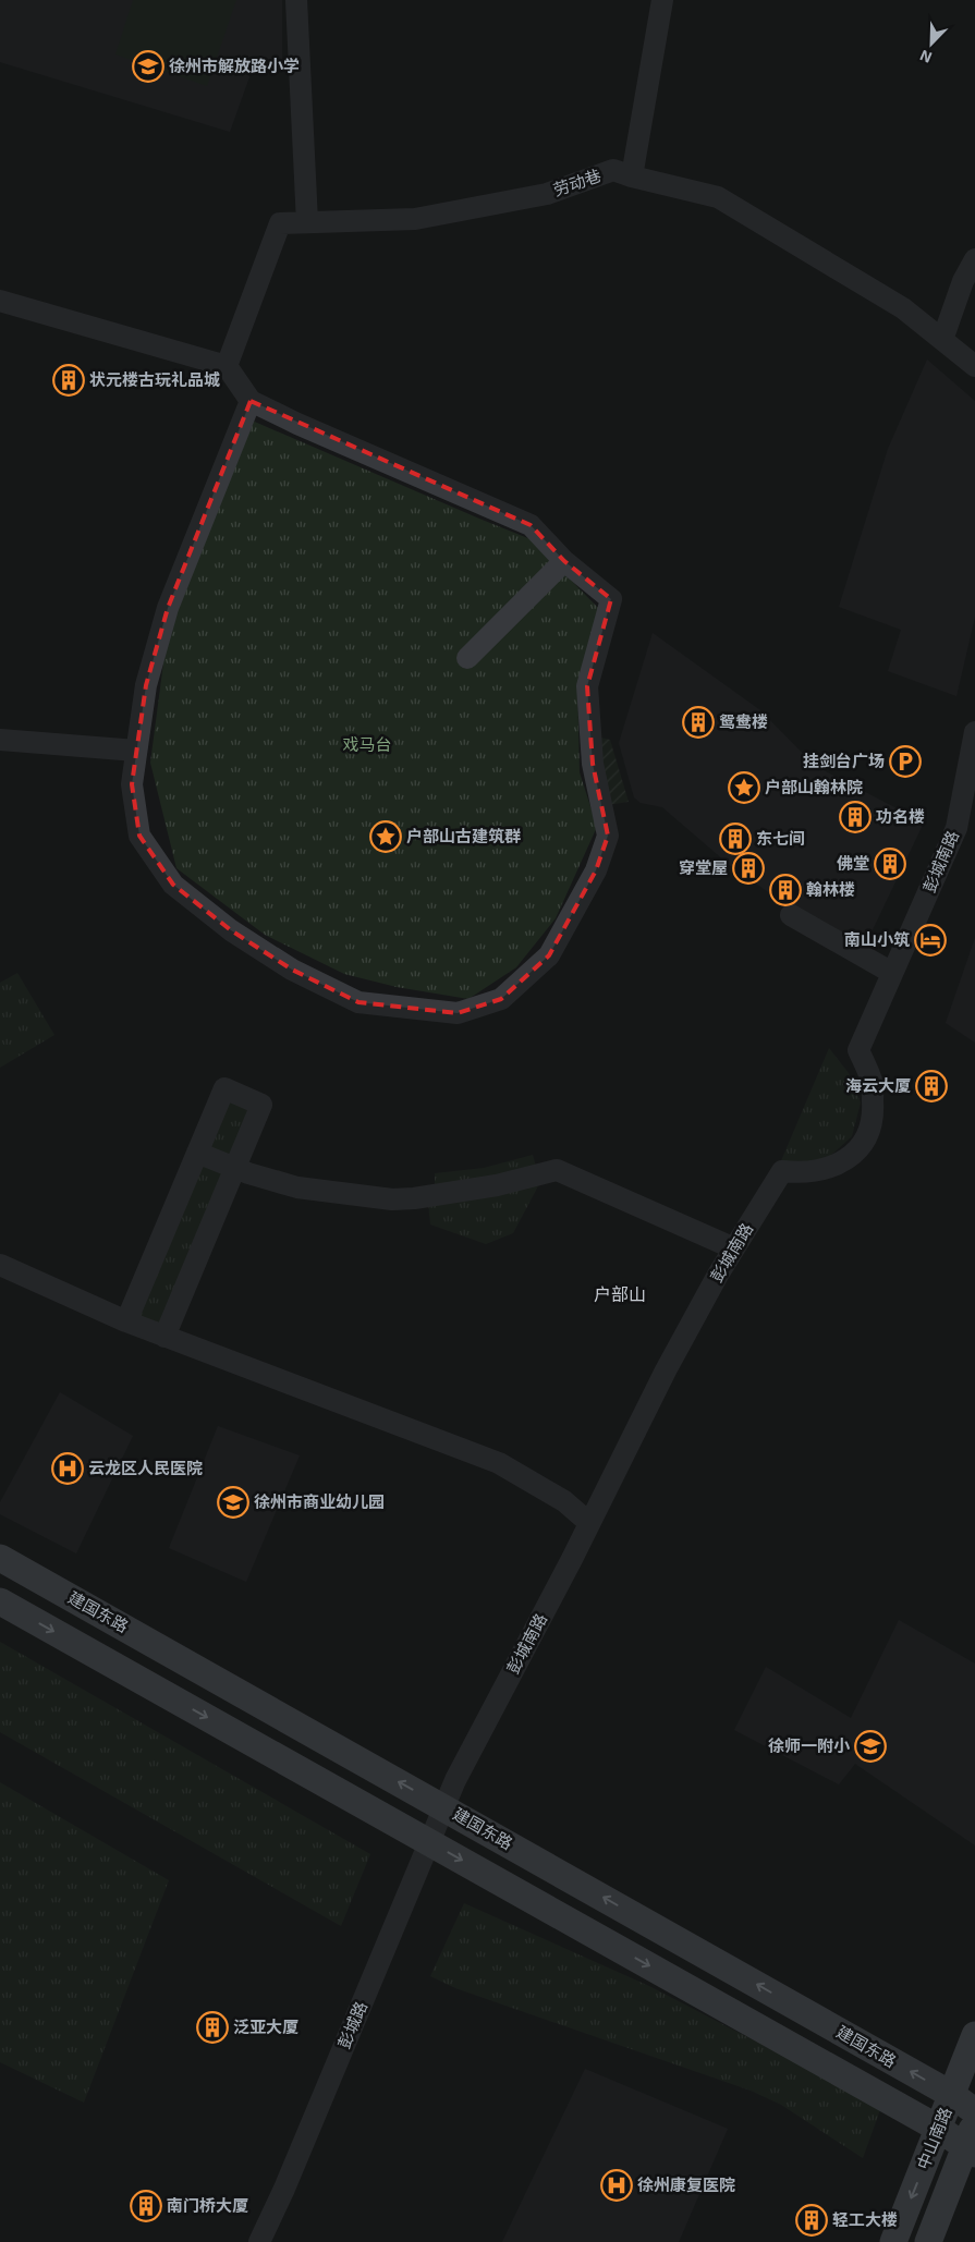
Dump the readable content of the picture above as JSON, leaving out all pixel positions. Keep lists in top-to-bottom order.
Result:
{
  "streets": {
    "main road": ["建国东路", "中山南路"],
    "street": ["劳动巷", "彭城南路", "彭城路"]
  },
  "crossings": [
    ["彭城南路", "建国东路"],
    ["彭城南路", "彭城路"],
    ["建国东路", "彭城路"],
    ["建国东路", "中山南路"]
  ],
  "districts": ["户部山"],
  "parks": ["戏马台"],
  "places": {
    "school or university": ["徐州市解放路小学", "徐州市商业幼儿园", "徐师一附小"],
    "building": [
      "状元楼古玩礼品城",
      "鸳鸯楼",
      "功名楼",
      "东七间",
      "佛堂",
      "穿堂屋",
      "翰林楼",
      "海云大厦",
      "泛亚大厦",
      "南门桥大厦",
      "轻工大楼"
    ],
    "parking": ["挂剑台广场"],
    "place": ["户部山翰林院", "户部山古建筑群"],
    "hotel": ["南山小筑"],
    "hospital": ["云龙区人民医院", "徐州康复医院"]
  },
  "north": "bottom left"
}
